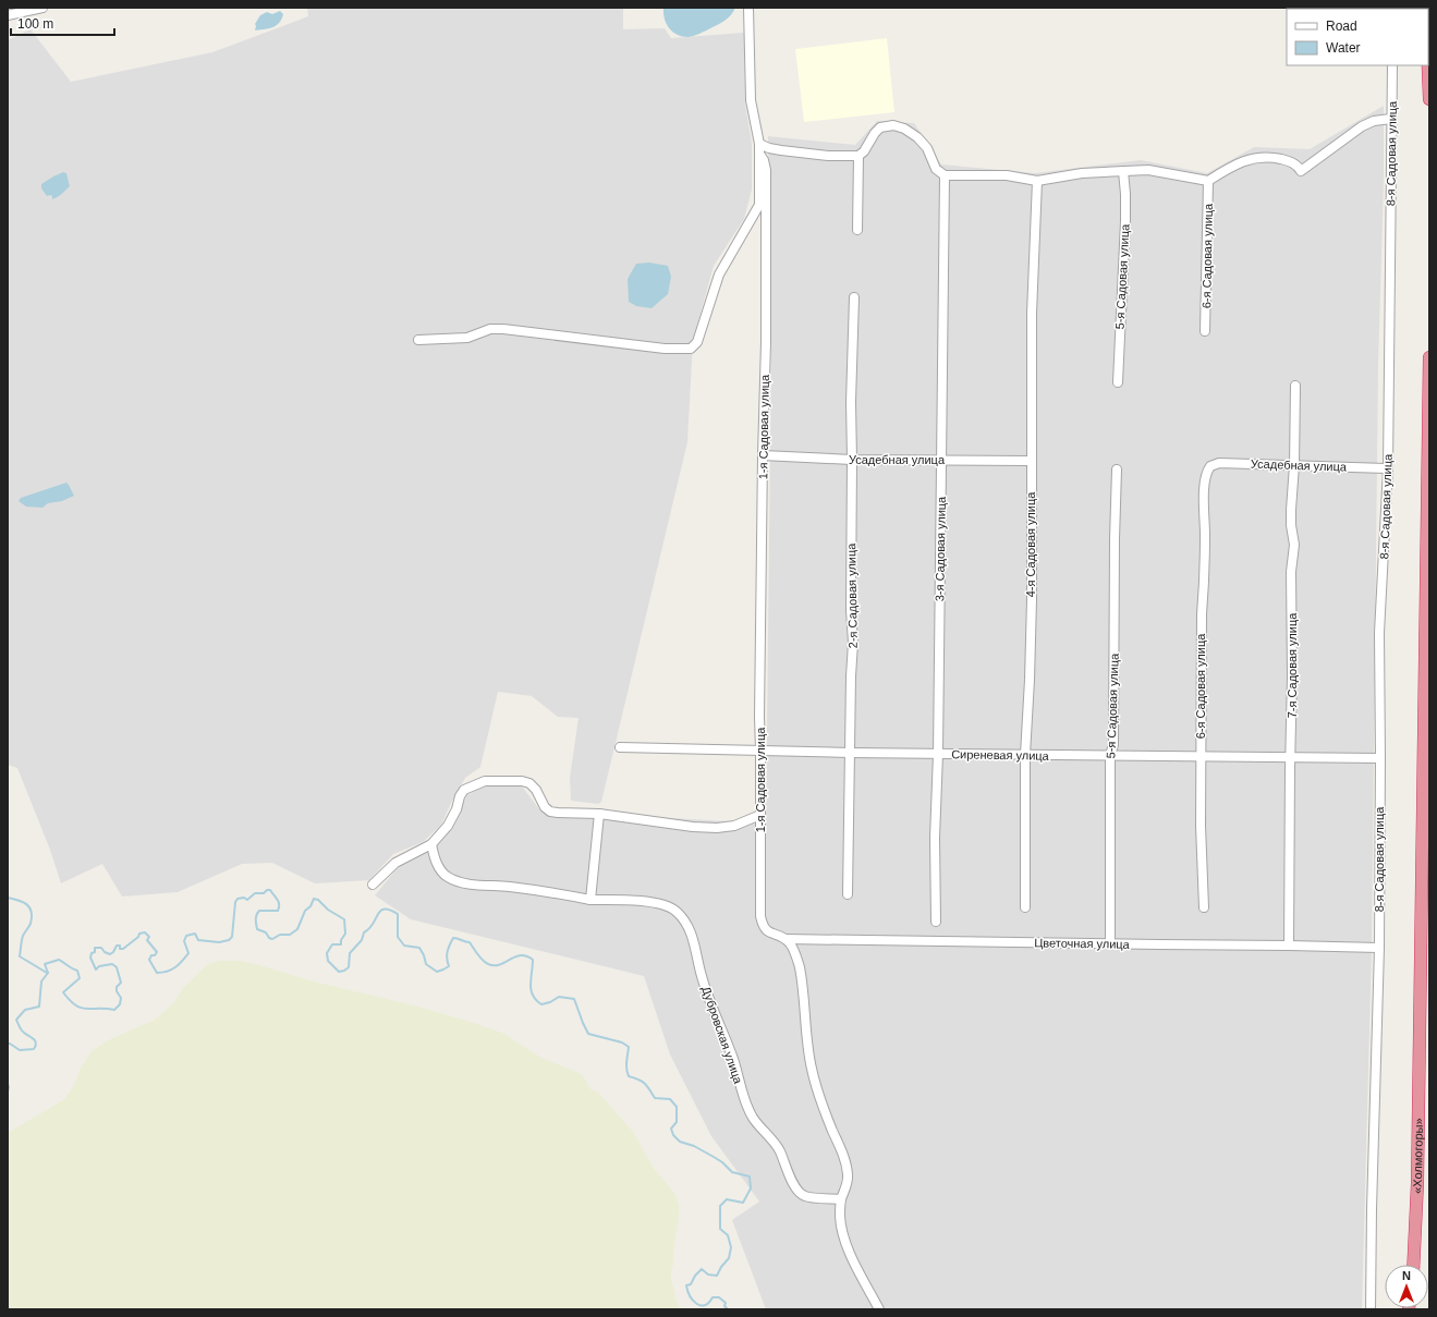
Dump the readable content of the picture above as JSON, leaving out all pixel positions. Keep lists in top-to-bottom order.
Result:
{
  "streets": {
    "highway": ["«Холмогоры»"],
    "street": [
      "8-я Садовая улица",
      "6-я Садовая улица",
      "5-я Садовая улица",
      "1-я Садовая улица",
      "Усадебная улица",
      "4-я Садовая улица",
      "3-я Садовая улица",
      "2-я Садовая улица",
      "7-я Садовая улица",
      "Сиреневая улица",
      "Цветочная улица",
      "Дубровская улица"
    ]
  },
  "crossings": [
    ["8-я Садовая улица", "Усадебная улица"],
    ["8-я Садовая улица", "Сиреневая улица"],
    ["8-я Садовая улица", "Цветочная улица"],
    ["6-я Садовая улица", "Усадебная улица"],
    ["6-я Садовая улица", "Сиреневая улица"],
    ["5-я Садовая улица", "Сиреневая улица"],
    ["5-я Садовая улица", "Цветочная улица"],
    ["1-я Садовая улица", "Усадебная улица"],
    ["1-я Садовая улица", "Сиреневая улица"],
    ["1-я Садовая улица", "Цветочная улица"],
    ["Усадебная улица", "4-я Садовая улица"],
    ["Усадебная улица", "3-я Садовая улица"],
    ["Усадебная улица", "2-я Садовая улица"],
    ["Усадебная улица", "7-я Садовая улица"],
    ["4-я Садовая улица", "Сиреневая улица"],
    ["3-я Садовая улица", "Сиреневая улица"],
    ["2-я Садовая улица", "Сиреневая улица"],
    ["7-я Садовая улица", "Сиреневая улица"],
    ["7-я Садовая улица", "Цветочная улица"]
  ],
  "legend": ["Road", "Water"],
  "scale_bar": "100 m",
  "north": "top"
}
